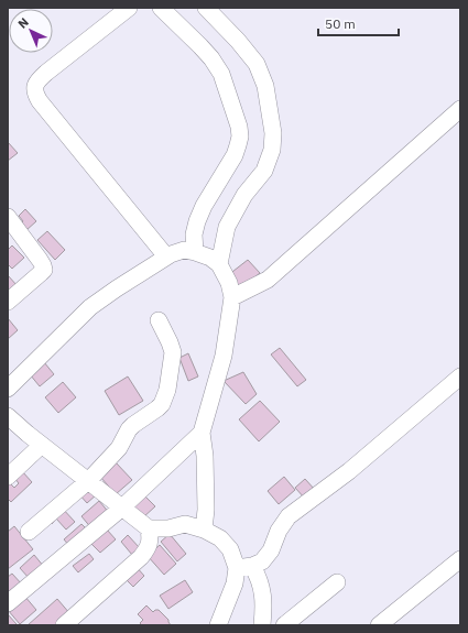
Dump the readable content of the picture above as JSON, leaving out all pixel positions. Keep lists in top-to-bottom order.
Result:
{
  "scale_bar": "50 m",
  "north": "top left"
}
